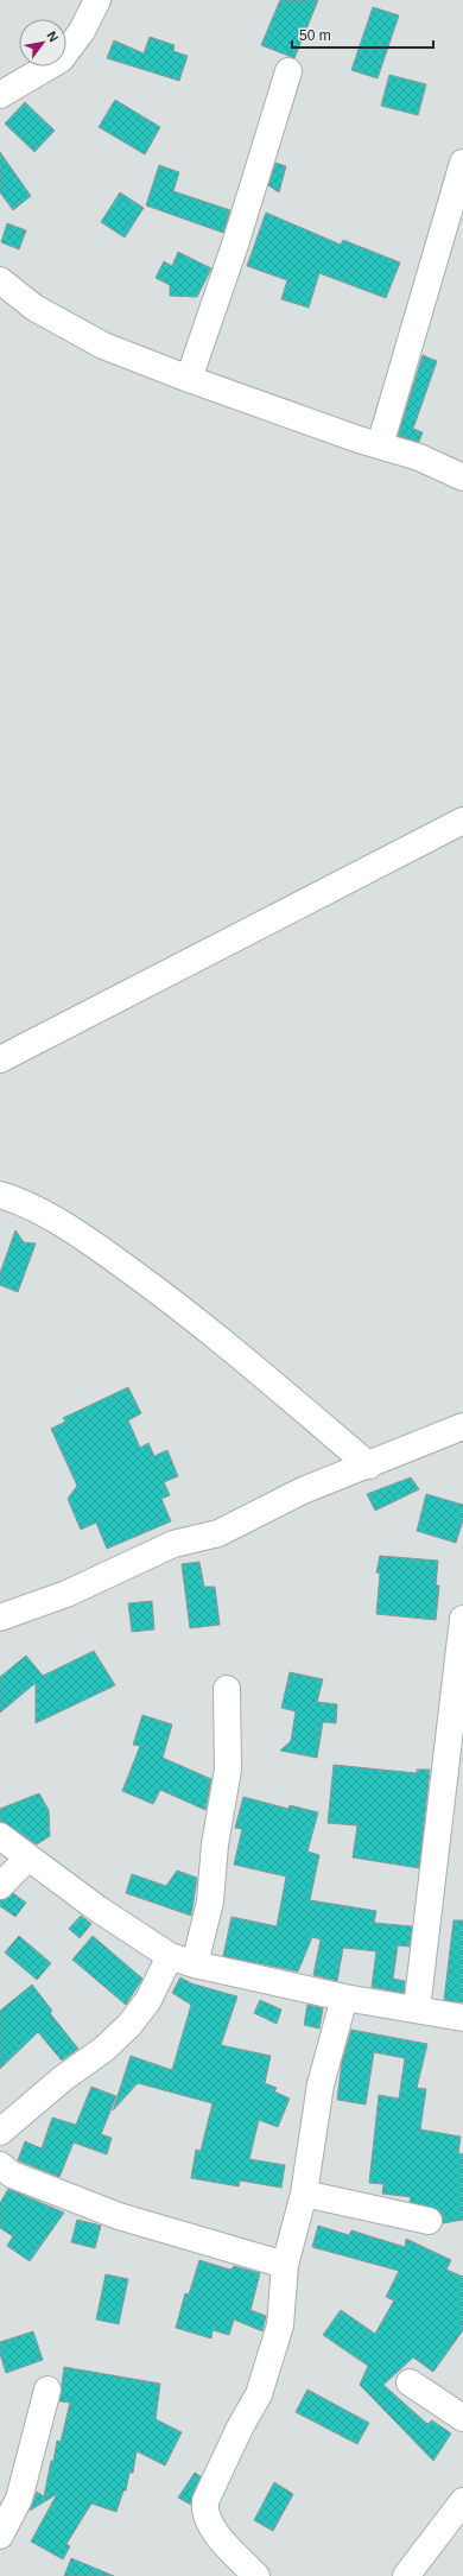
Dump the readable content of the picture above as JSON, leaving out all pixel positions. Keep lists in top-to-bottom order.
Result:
{
  "scale_bar": "50 m",
  "north": "top right"
}
